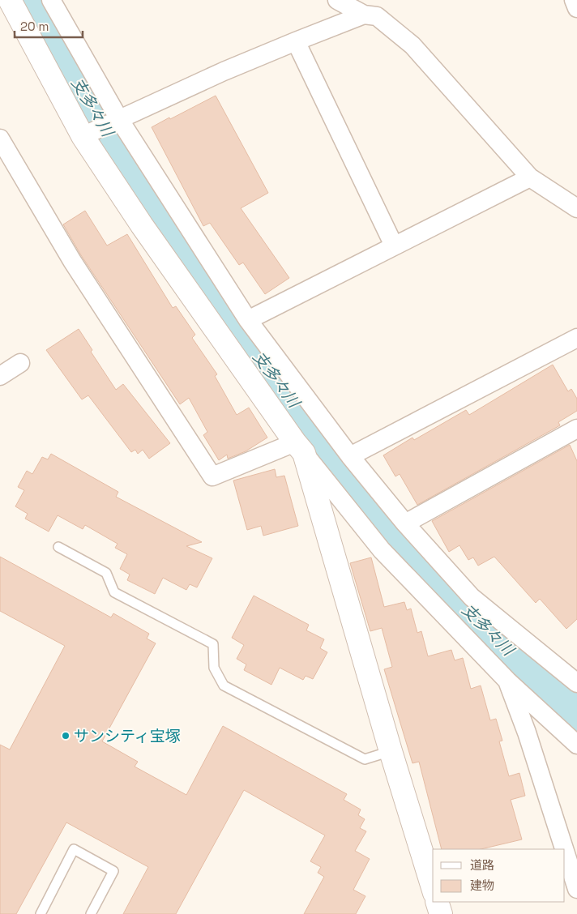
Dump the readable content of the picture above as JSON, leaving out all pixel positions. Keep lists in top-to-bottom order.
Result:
{
  "water": ["支多々川"],
  "places": ["サンシティ宝塚"],
  "legend": ["道路", "建物"],
  "scale_bar": "20 m"
}
